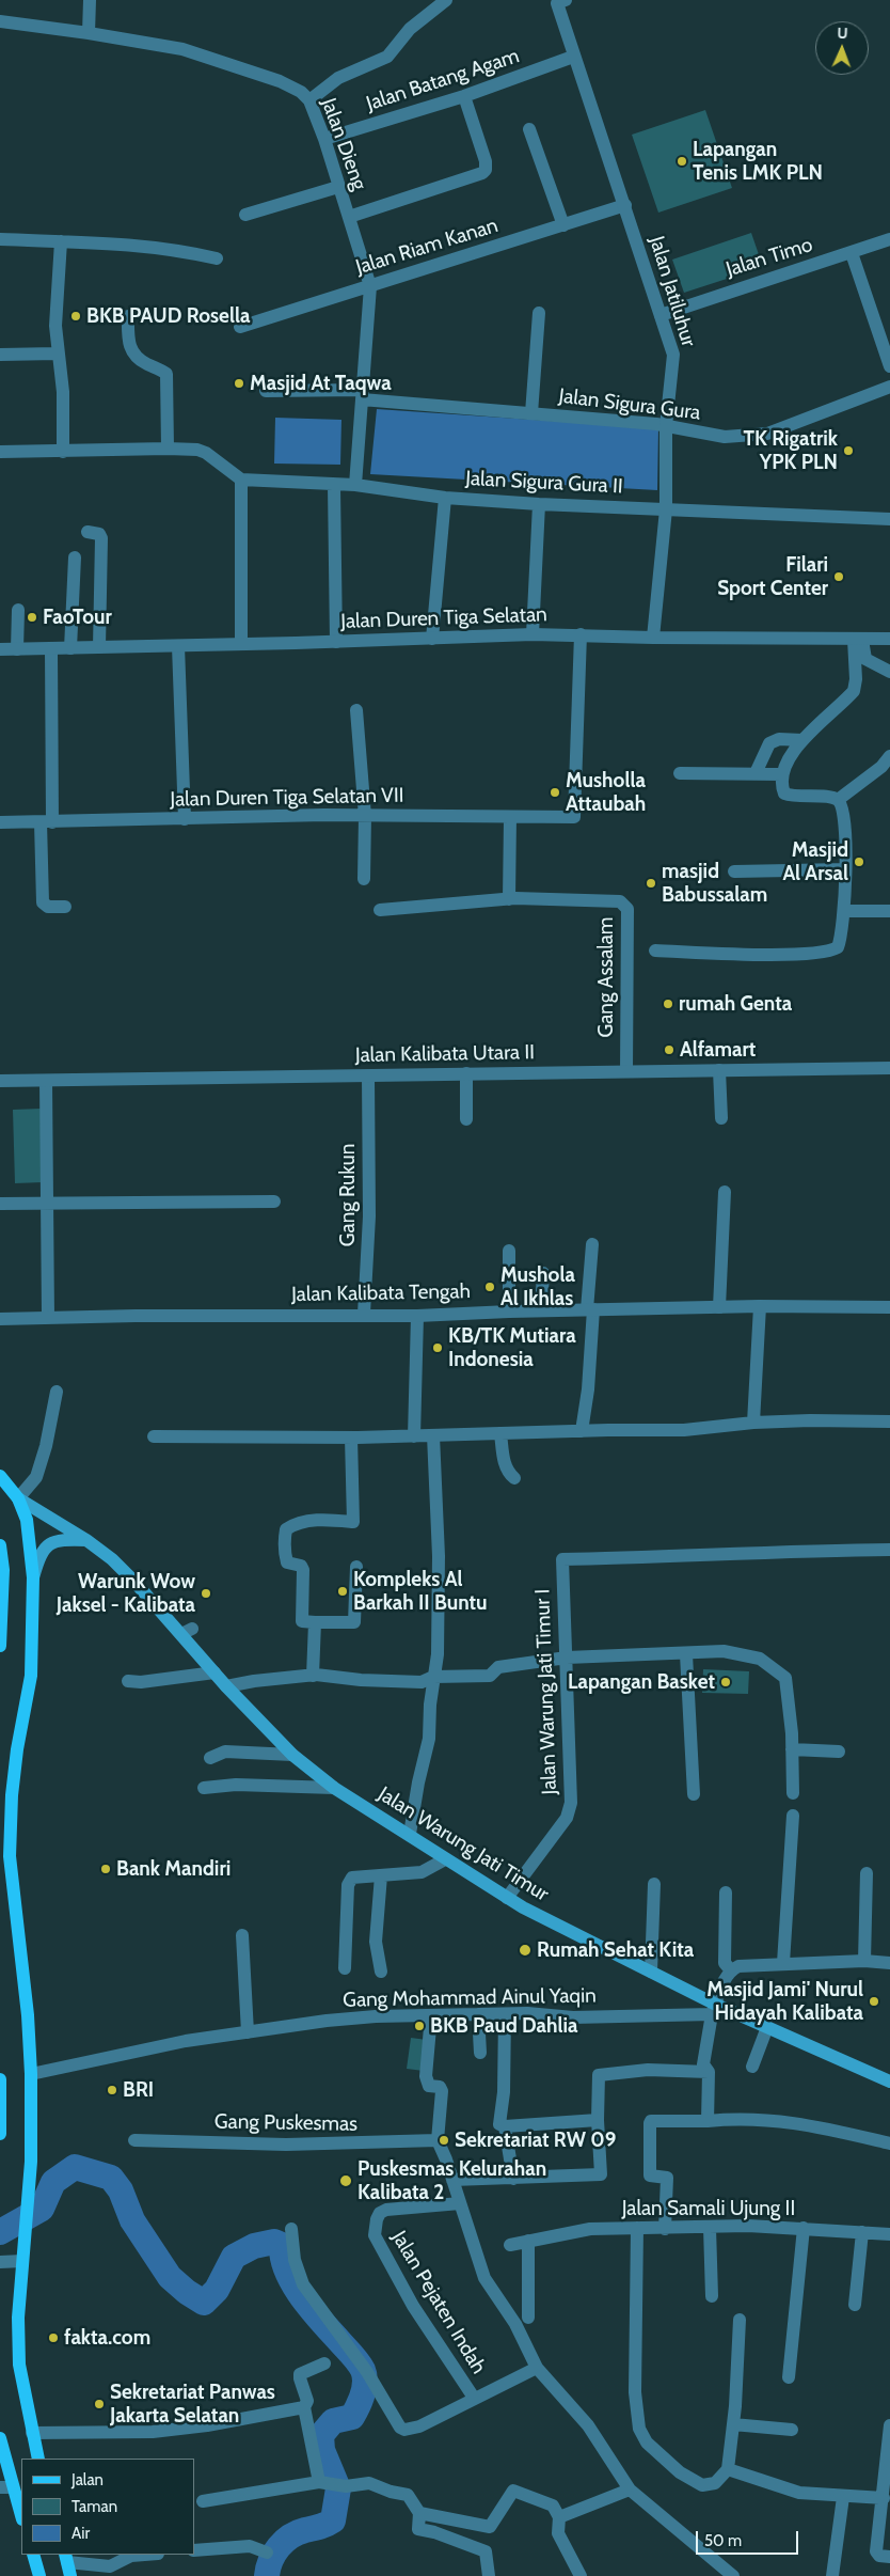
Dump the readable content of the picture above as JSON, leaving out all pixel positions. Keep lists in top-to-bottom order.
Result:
{
  "streets": {
    "main road": ["Jalan Warung Jati Timur"],
    "street": [
      "Jalan Batang Agam",
      "Jalan Dieng",
      "Jalan Riam Kanan",
      "Jalan Timo",
      "Jalan Jatiluhur",
      "Jalan Sigura Gura",
      "Jalan Sigura Gura II",
      "Jalan Duren Tiga Selatan",
      "Jalan Duren Tiga Selatan VII",
      "Gang Assalam",
      "Jalan Kalibata Utara II",
      "Gang Rukun",
      "Jalan Kalibata Tengah",
      "Jalan Warung Jati Timur I",
      "Gang Mohammad Ainul Yaqin",
      "Gang Puskesmas",
      "Jalan Samali Ujung II",
      "Jalan Pejaten Indah"
    ]
  },
  "crossings": [
    ["Jalan Batang Agam", "Jalan Dieng"],
    ["Jalan Batang Agam", "Jalan Jatiluhur"],
    ["Jalan Dieng", "Jalan Riam Kanan"],
    ["Jalan Dieng", "Jalan Sigura Gura"],
    ["Jalan Dieng", "Jalan Sigura Gura II"],
    ["Jalan Riam Kanan", "Jalan Jatiluhur"],
    ["Jalan Timo", "Jalan Jatiluhur"],
    ["Jalan Jatiluhur", "Jalan Sigura Gura"],
    ["Jalan Jatiluhur", "Jalan Sigura Gura II"],
    ["Jalan Jatiluhur", "Jalan Duren Tiga Selatan"],
    ["Jalan Duren Tiga Selatan", "Jalan Duren Tiga Selatan VII"],
    ["Gang Assalam", "Jalan Kalibata Utara II"],
    ["Jalan Kalibata Utara II", "Gang Rukun"],
    ["Gang Rukun", "Jalan Kalibata Tengah"],
    ["Jalan Warung Jati Timur I", "Jalan Warung Jati Timur"],
    ["Jalan Warung Jati Timur", "Gang Mohammad Ainul Yaqin"]
  ],
  "places": [
    "Lapangan Tenis LMK PLN",
    "BKB PAUD Rosella",
    "Masjid At Taqwa",
    "TK Rigatrik YPK PLN",
    "Filari Sport Center",
    "FaoTour",
    "Musholla Attaubah",
    "Masjid Al Arsal",
    "masjid Babussalam",
    "rumah Genta",
    "Alfamart",
    "Mushola Al Ikhlas",
    "KB/TK Mutiara Indonesia",
    "Kompleks Al Barkah II Buntu",
    "Warunk Wow Jaksel - Kalibata",
    "Lapangan Basket",
    "Bank Mandiri",
    "Rumah Sehat Kita",
    "Masjid Jami' Nurul Hidayah Kalibata",
    "BKB Paud Dahlia",
    "BRI",
    "Sekretariat RW 09",
    "Puskesmas Kelurahan Kalibata 2",
    "fakta.com",
    "Sekretariat Panwas Jakarta Selatan"
  ],
  "legend": ["Jalan", "Taman", "Air"],
  "scale_bar": "50 m",
  "north": "top"
}
